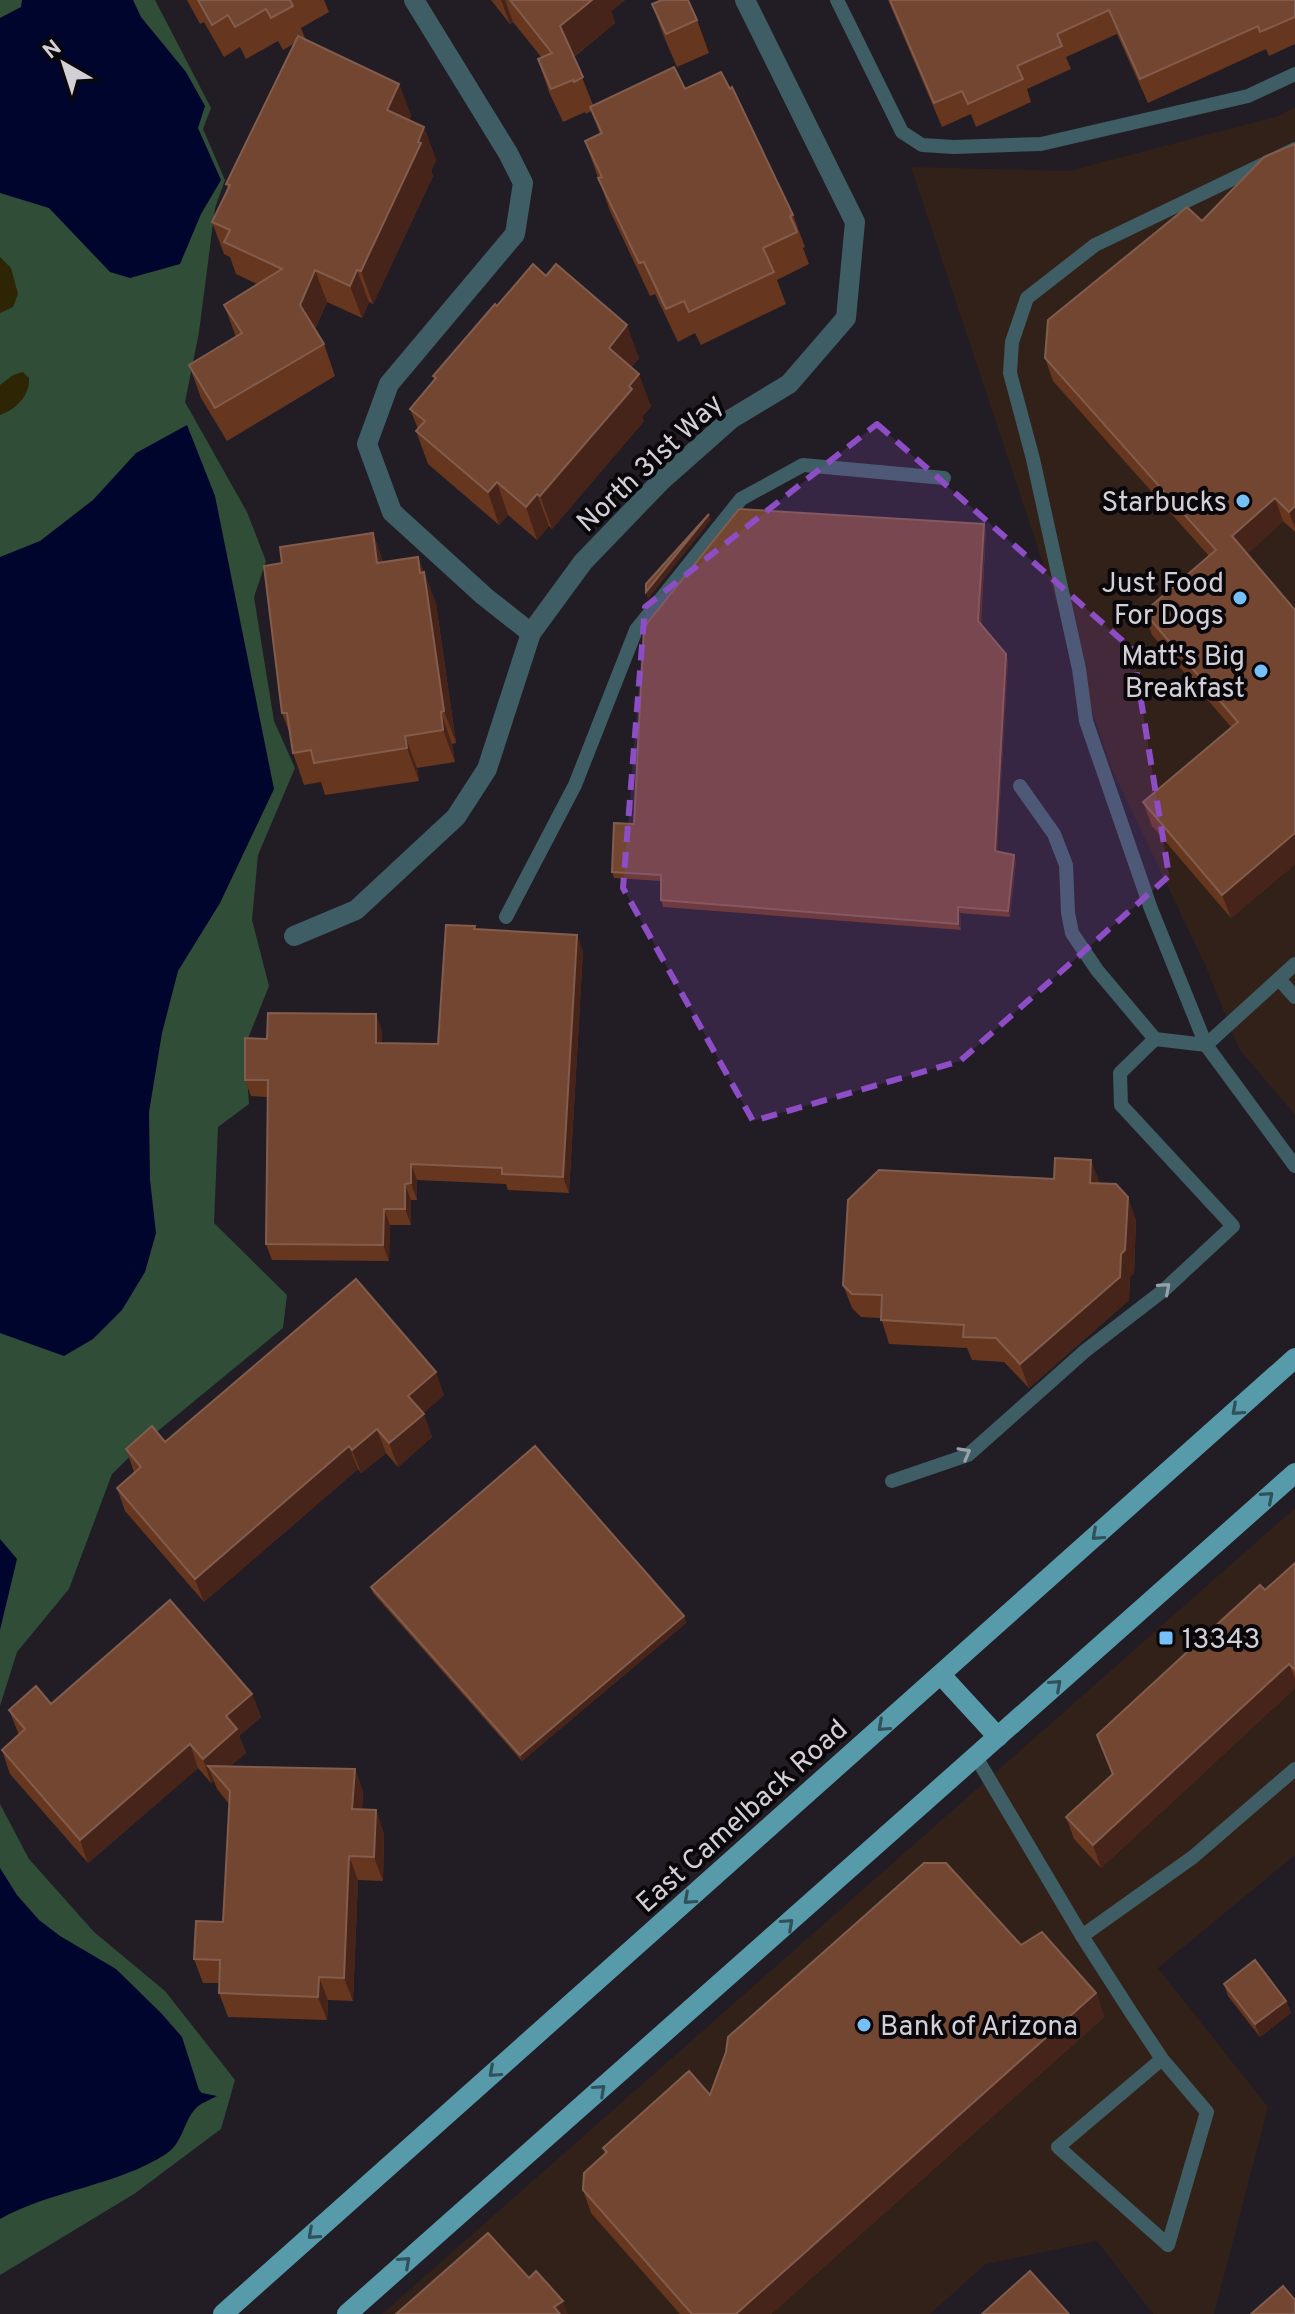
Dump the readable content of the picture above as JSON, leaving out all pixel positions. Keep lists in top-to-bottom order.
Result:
{
  "streets": {
    "main road": ["East Camelback Road"],
    "street": ["North 31st Way"]
  },
  "places": {
    "other": [
      "Starbucks",
      "Just Food For Dogs",
      "Matt's Big Breakfast",
      "Bank of Arizona"
    ],
    "transit": ["13343"]
  },
  "north": "top left"
}
